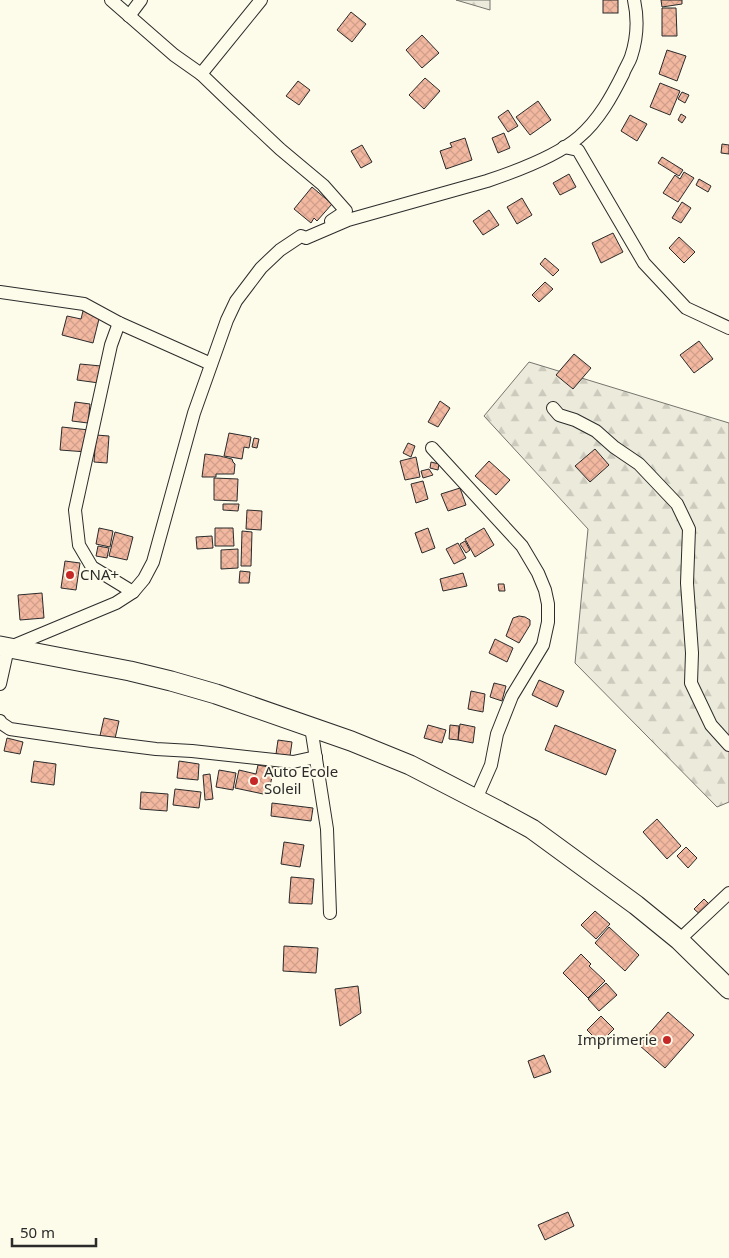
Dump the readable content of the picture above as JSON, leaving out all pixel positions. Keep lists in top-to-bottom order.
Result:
{
  "places": ["CNA+", "Auto Ecole Soleil", "Imprimerie"],
  "scale_bar": "50 m"
}
